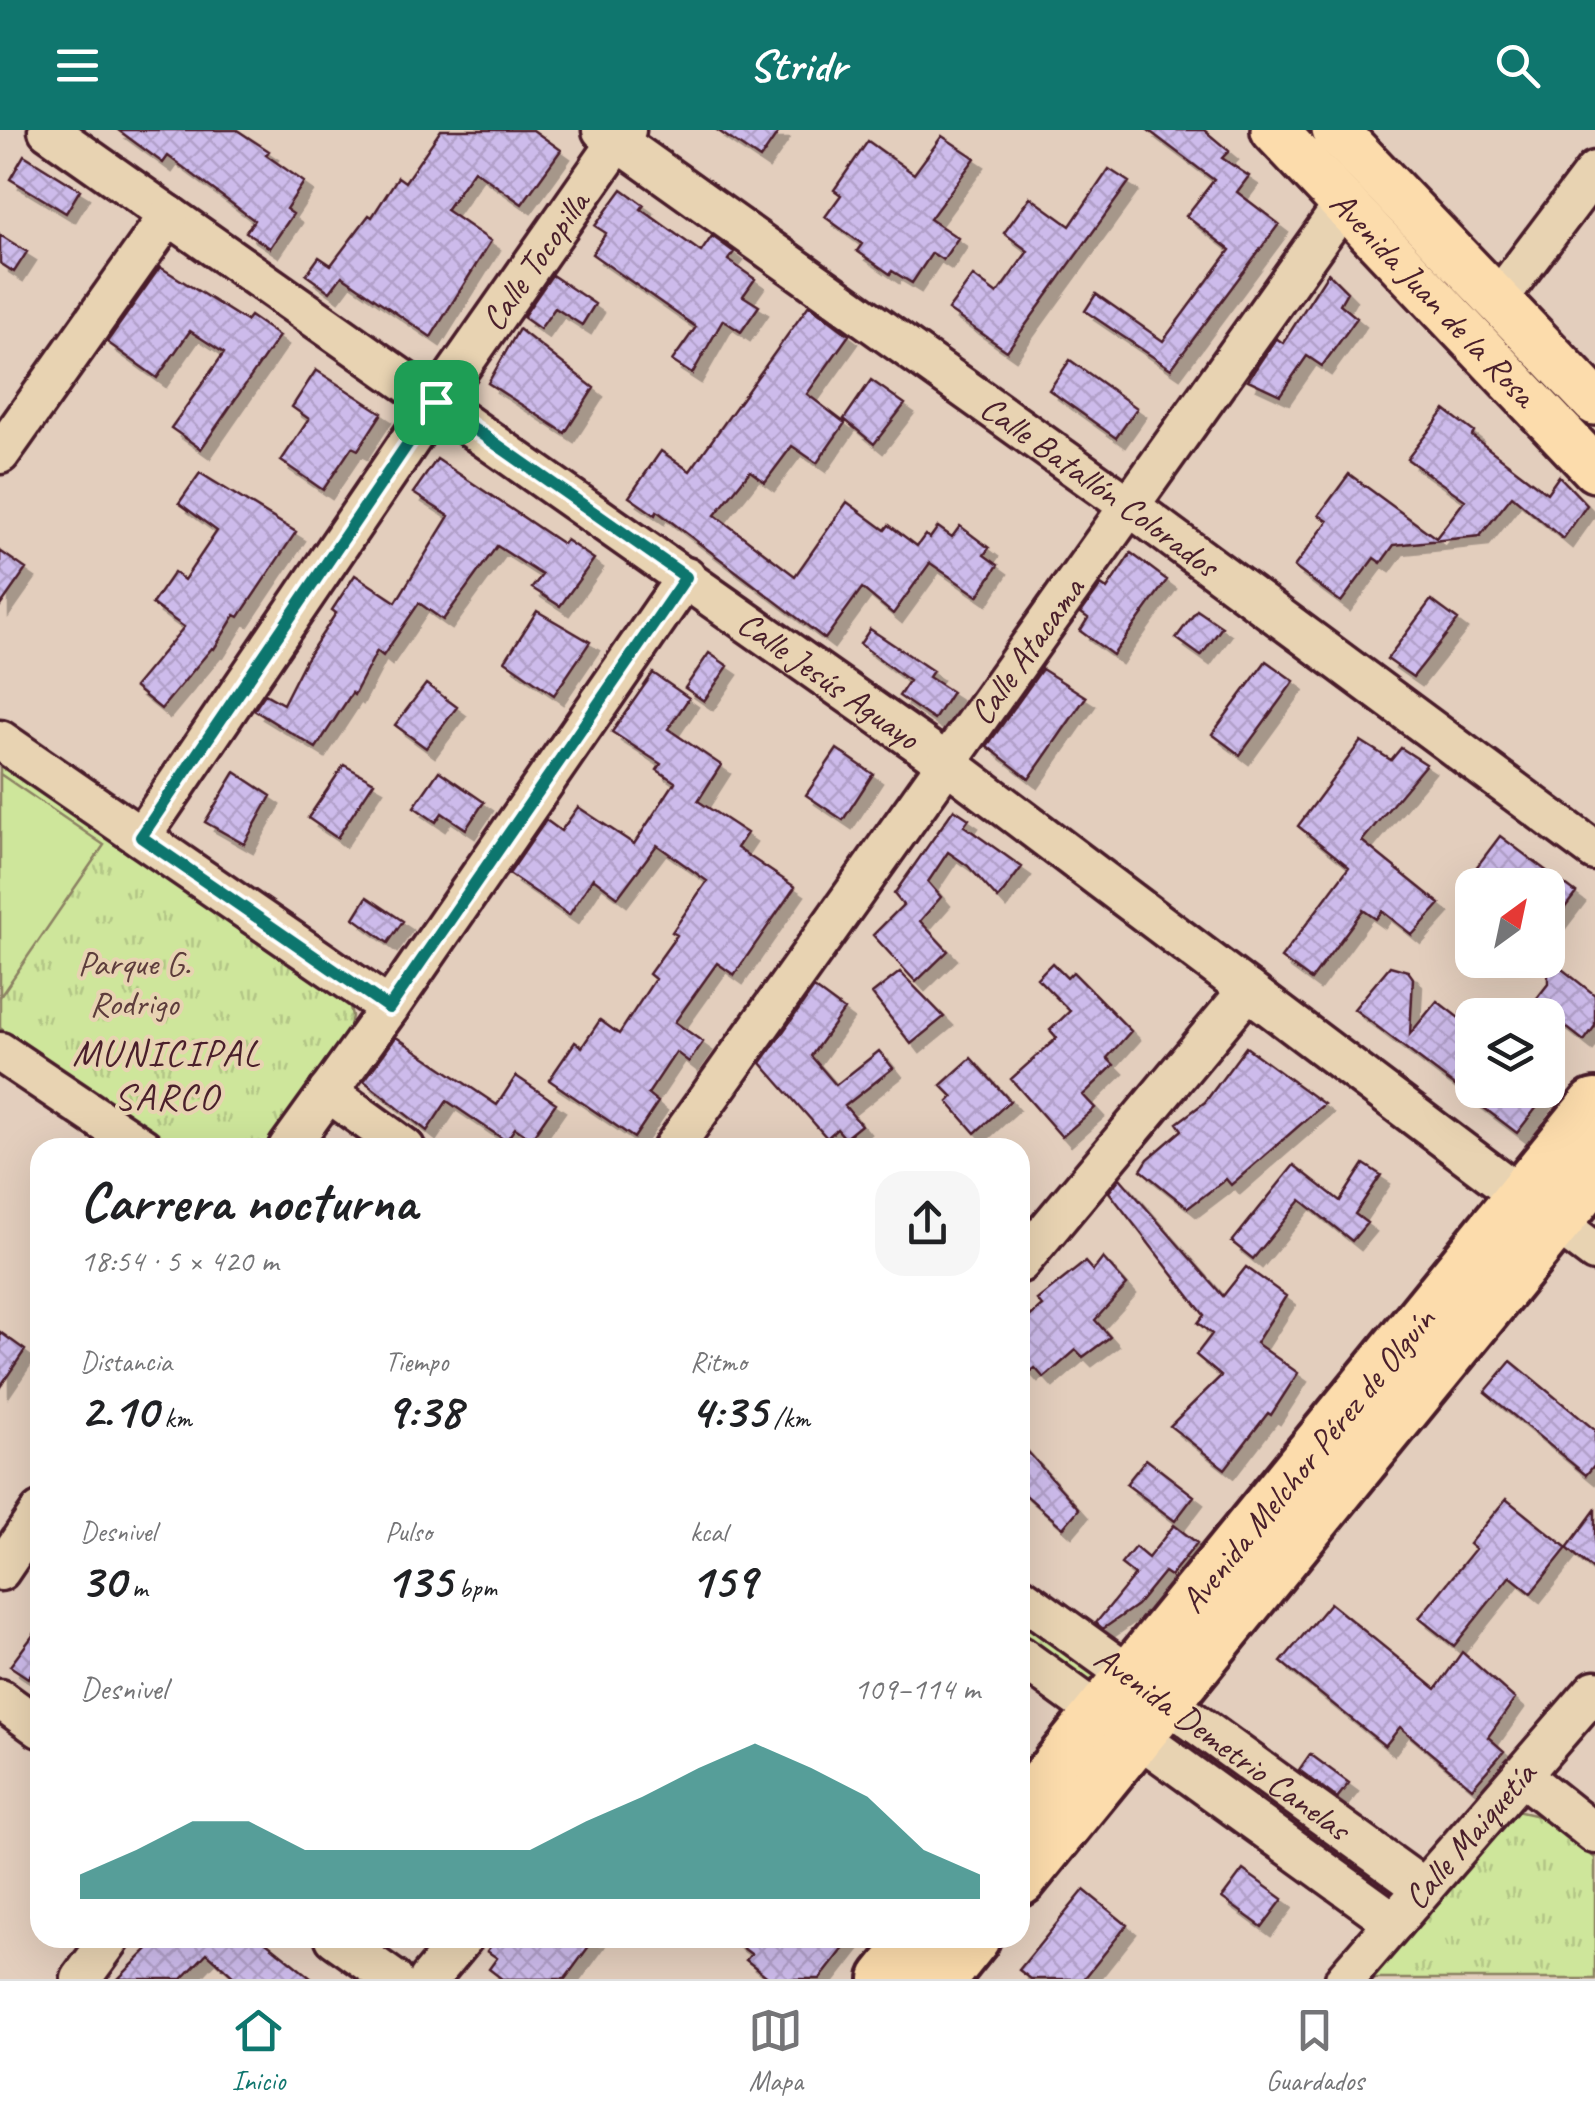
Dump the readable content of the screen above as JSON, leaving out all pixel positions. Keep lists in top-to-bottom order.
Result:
{
  "streets": {
    "highway": ["Avenida Melchor Pérez de Olguín"],
    "main road": ["Avenida Juan de la Rosa"],
    "street": [
      "Calle Tocopilla",
      "Calle Batallón Colorados",
      "Calle Atacama",
      "Calle Jesús Aguayo",
      "Avenida Demetrio Canelas",
      "Calle Maiquetía"
    ]
  },
  "crossings": [
    ["Calle Tocopilla", "Calle Batallón Colorados"],
    ["Calle Tocopilla", "Calle Jesús Aguayo"],
    ["Avenida Juan de la Rosa", "Calle Atacama"],
    ["Calle Batallón Colorados", "Calle Atacama"],
    ["Calle Atacama", "Calle Jesús Aguayo"],
    ["Calle Jesús Aguayo", "Avenida Melchor Pérez de Olguín"],
    ["Avenida Melchor Pérez de Olguín", "Avenida Demetrio Canelas"],
    ["Avenida Demetrio Canelas", "Calle Maiquetía"]
  ],
  "districts": ["MUNICIPAL SARCO"],
  "parks": ["Parque G. Rodrigo"],
  "north": "top right",
  "page": {
    "header": "Stridr",
    "heading": ["Carrera nocturna", "18:54 · 5 × 420 m"],
    "stats": [
      ["Distancia", "2.10 km"],
      ["Tiempo", "9:38"],
      ["Ritmo", "4:35 /km"],
      ["Desnivel", "30 m"],
      ["Pulso", "135 bpm"],
      ["kcal", "159"]
    ],
    "chart": ["Desnivel", "109–114 m"],
    "tabs": ["Inicio", "Mapa", "Guardados"]
  }
}
